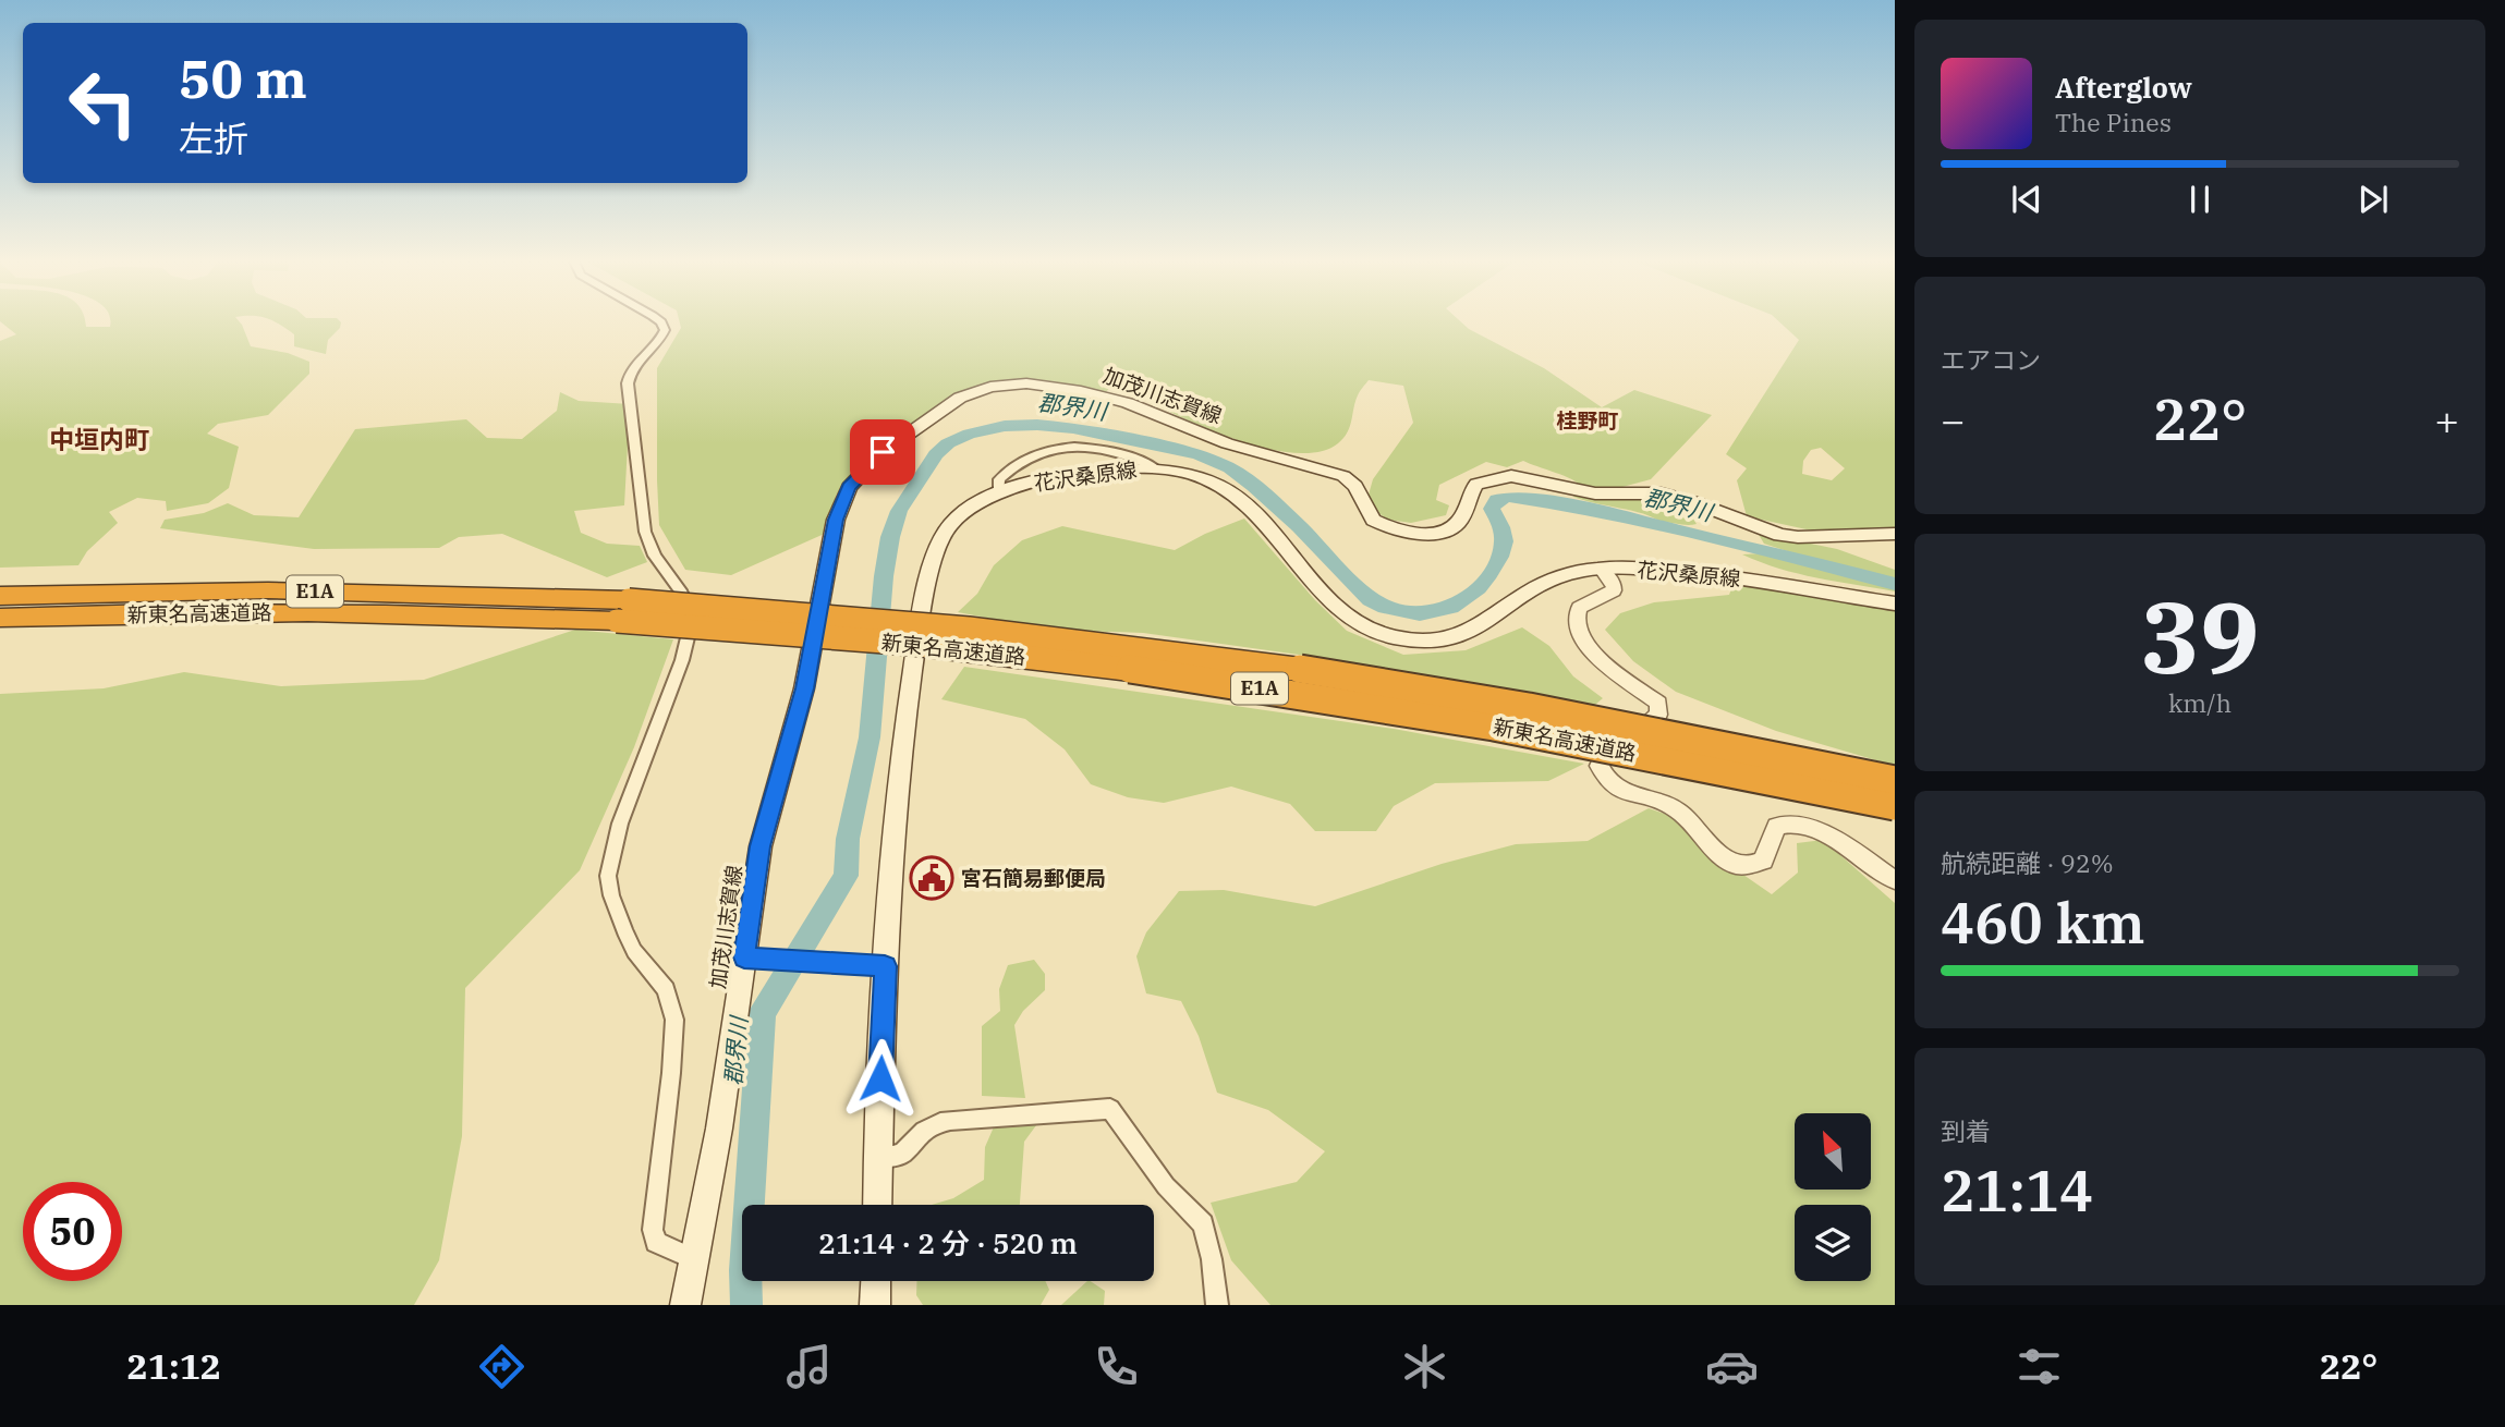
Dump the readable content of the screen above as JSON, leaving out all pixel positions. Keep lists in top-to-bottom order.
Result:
{
  "streets": {
    "highway": ["E1A", "新東名高速道路"],
    "main road": ["加茂川志賀線", "花沢桑原線"]
  },
  "districts": ["桂野町", "中垣内町"],
  "water": ["郡界川"],
  "places": {
    "public building": ["宮石簡易郵便局"]
  },
  "north": "top left",
  "page": {
    "turn": ["50 m", "左折"],
    "song": ["Afterglow", "The Pines"],
    "tile": [
      "エアコン",
      ["39", "km/h"],
      ["航続距離 · 92%", "460 km"],
      ["到着", "21:14"]
    ],
    "heat": ["−", "22°", "+"],
    "limit": "50",
    "trip": "21:14 · 2 分 · 520 m",
    "tabs": ["21:12", "22°"]
  }
}
